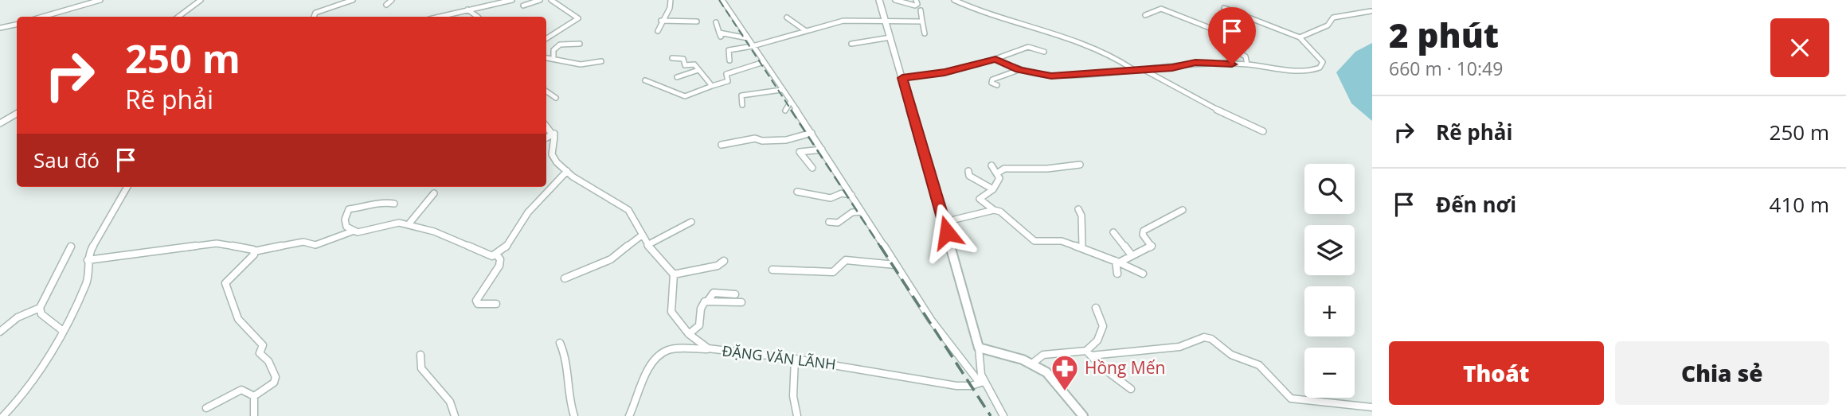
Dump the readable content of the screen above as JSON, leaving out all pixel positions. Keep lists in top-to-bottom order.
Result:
{
  "streets": {
    "street": ["ĐẶNG VĂN LÃNH"]
  },
  "places": {
    "pharmacy": ["Hồng Mến"]
  },
  "page": {
    "heading": ["2 phút", "660 m · 10:49"],
    "turn": ["250 m", "Rẽ phải"],
    "list": [
      {
        "name": "Rẽ phải",
        "value": "250 m"
      },
      {
        "name": "Đến nơi",
        "value": "410 m"
      }
    ],
    "then": "Sau đó",
    "map_buttons": ["+", "−"],
    "buttons": ["Thoát", "Chia sẻ"]
  }
}
